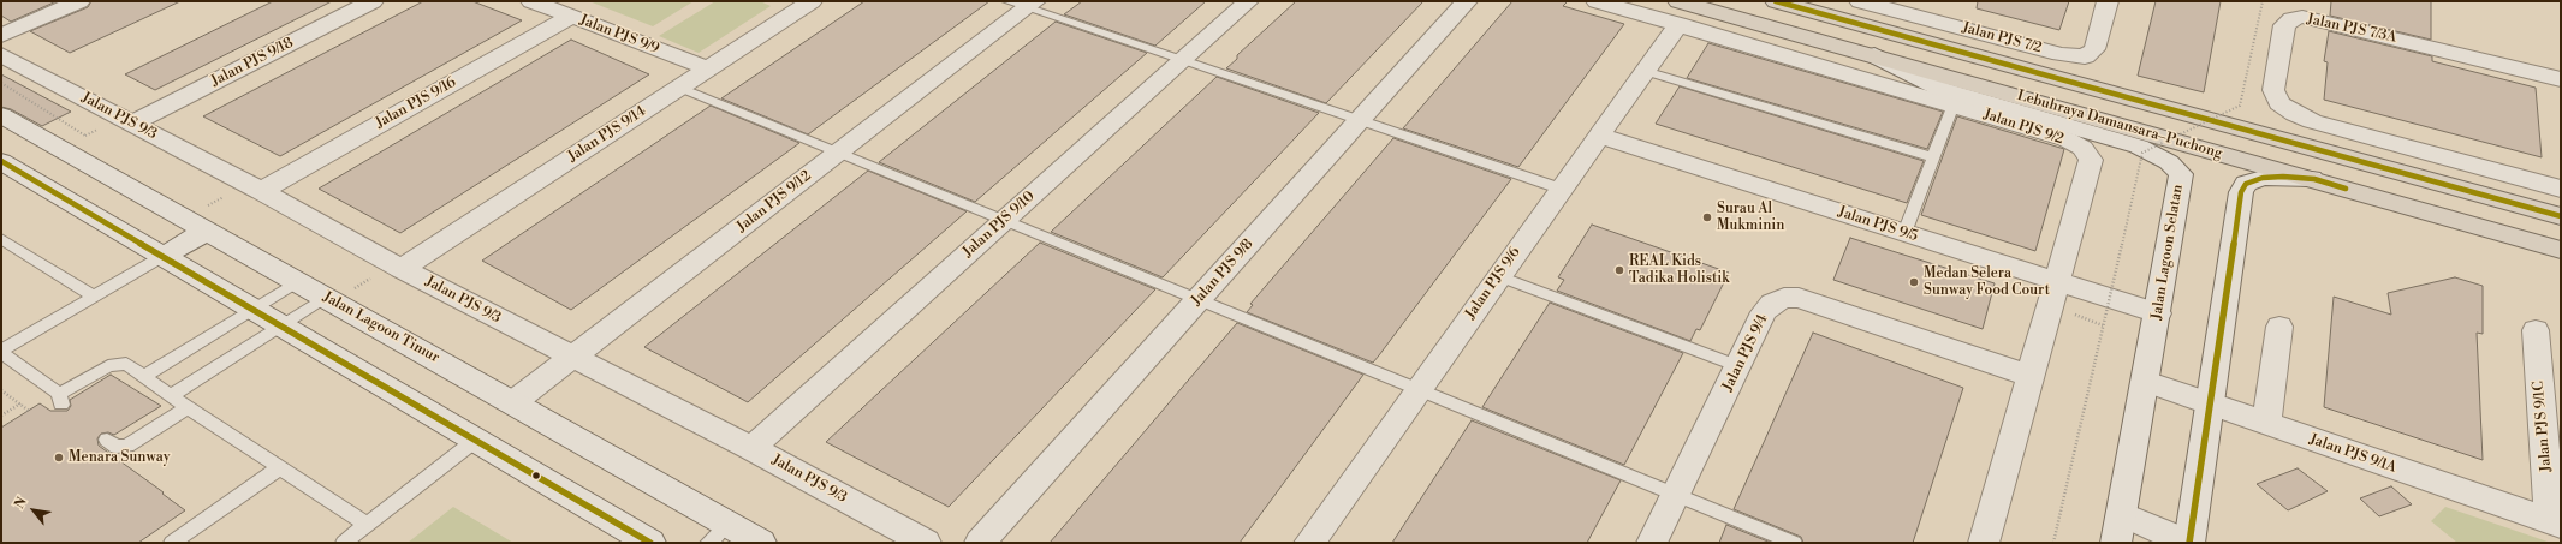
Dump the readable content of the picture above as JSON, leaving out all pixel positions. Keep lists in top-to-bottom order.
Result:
{
  "streets": {
    "highway": ["Lebuhraya Damansara–Puchong"],
    "street": [
      "Jalan PJS 7/3A",
      "Jalan PJS 9/9",
      "Jalan PJS 7/2",
      "Jalan PJS 9/18",
      "Jalan PJS 9/16",
      "Jalan PJS 9/3",
      "Jalan PJS 9/2",
      "Jalan PJS 9/14",
      "Jalan PJS 9/12",
      "Jalan PJS 9/10",
      "Jalan PJS 9/5",
      "Jalan Lagoon Selatan",
      "Jalan PJS 9/8",
      "Jalan PJS 9/6",
      "Jalan Lagoon Timur",
      "Jalan PJS 9/4",
      "Jalan PJS 9/1C",
      "Jalan PJS 9/1A"
    ]
  },
  "crossings": [
    ["Jalan PJS 9/9", "Jalan PJS 9/16"],
    ["Jalan PJS 9/9", "Jalan PJS 9/14"],
    ["Jalan PJS 9/18", "Jalan PJS 9/3"],
    ["Jalan PJS 9/16", "Jalan PJS 9/3"],
    ["Jalan PJS 9/3", "Jalan PJS 9/14"],
    ["Jalan PJS 9/3", "Jalan PJS 9/12"],
    ["Jalan PJS 9/3", "Jalan PJS 9/10"],
    ["Lebuhraya Damansara–Puchong", "Jalan PJS 9/2"],
    ["Lebuhraya Damansara–Puchong", "Jalan Lagoon Selatan"],
    ["Lebuhraya Damansara–Puchong", "Jalan PJS 9/6"],
    ["Jalan PJS 9/2", "Jalan PJS 9/5"],
    ["Jalan PJS 9/2", "Jalan PJS 9/6"],
    ["Jalan PJS 9/2", "Jalan PJS 9/4"],
    ["Jalan PJS 9/12", "Jalan Lagoon Timur"],
    ["Jalan PJS 9/5", "Jalan Lagoon Selatan"],
    ["Jalan PJS 9/5", "Jalan PJS 9/6"],
    ["Jalan Lagoon Selatan", "Jalan PJS 9/1A"],
    ["Jalan PJS 9/1C", "Jalan PJS 9/1A"]
  ],
  "places": [
    "Surau Al Mukminin",
    "REAL Kids Tadika Holistik",
    "Medan Selera Sunway Food Court",
    "Menara Sunway"
  ],
  "north": "top left"
}
